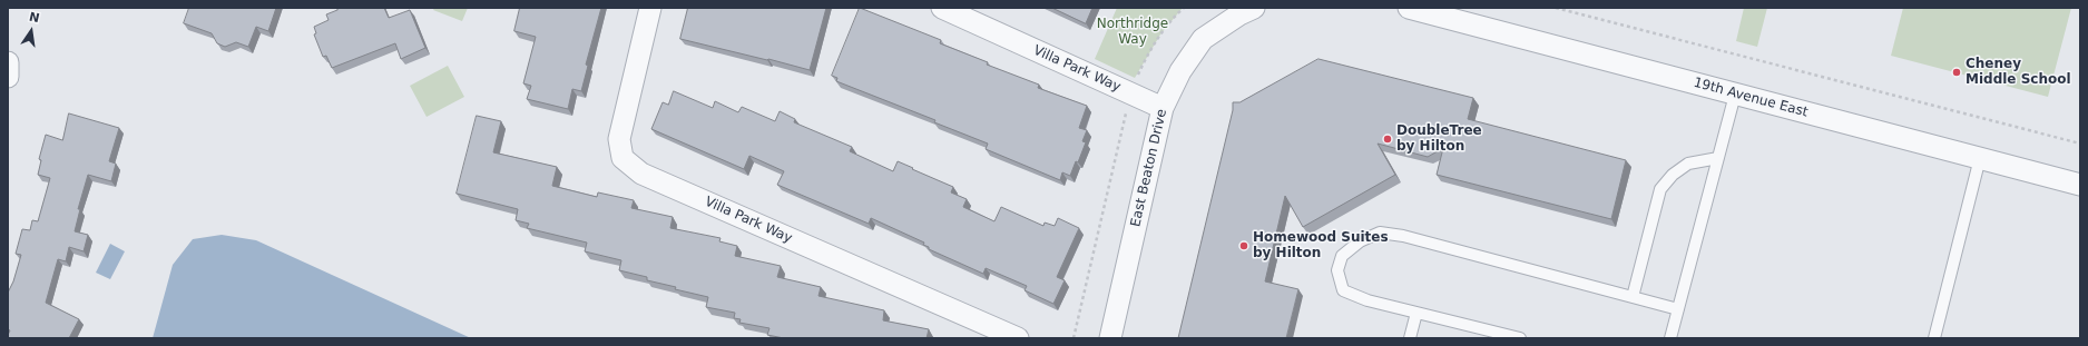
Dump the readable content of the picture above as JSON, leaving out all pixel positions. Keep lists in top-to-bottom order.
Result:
{
  "streets": {
    "street": ["Villa Park Way", "19th Avenue East", "East Beaton Drive"]
  },
  "crossings": [
    ["Villa Park Way", "East Beaton Drive"]
  ],
  "parks": ["Northridge Way"],
  "places": ["Cheney Middle School", "DoubleTree by Hilton", "Homewood Suites by Hilton"],
  "north": "top"
}
